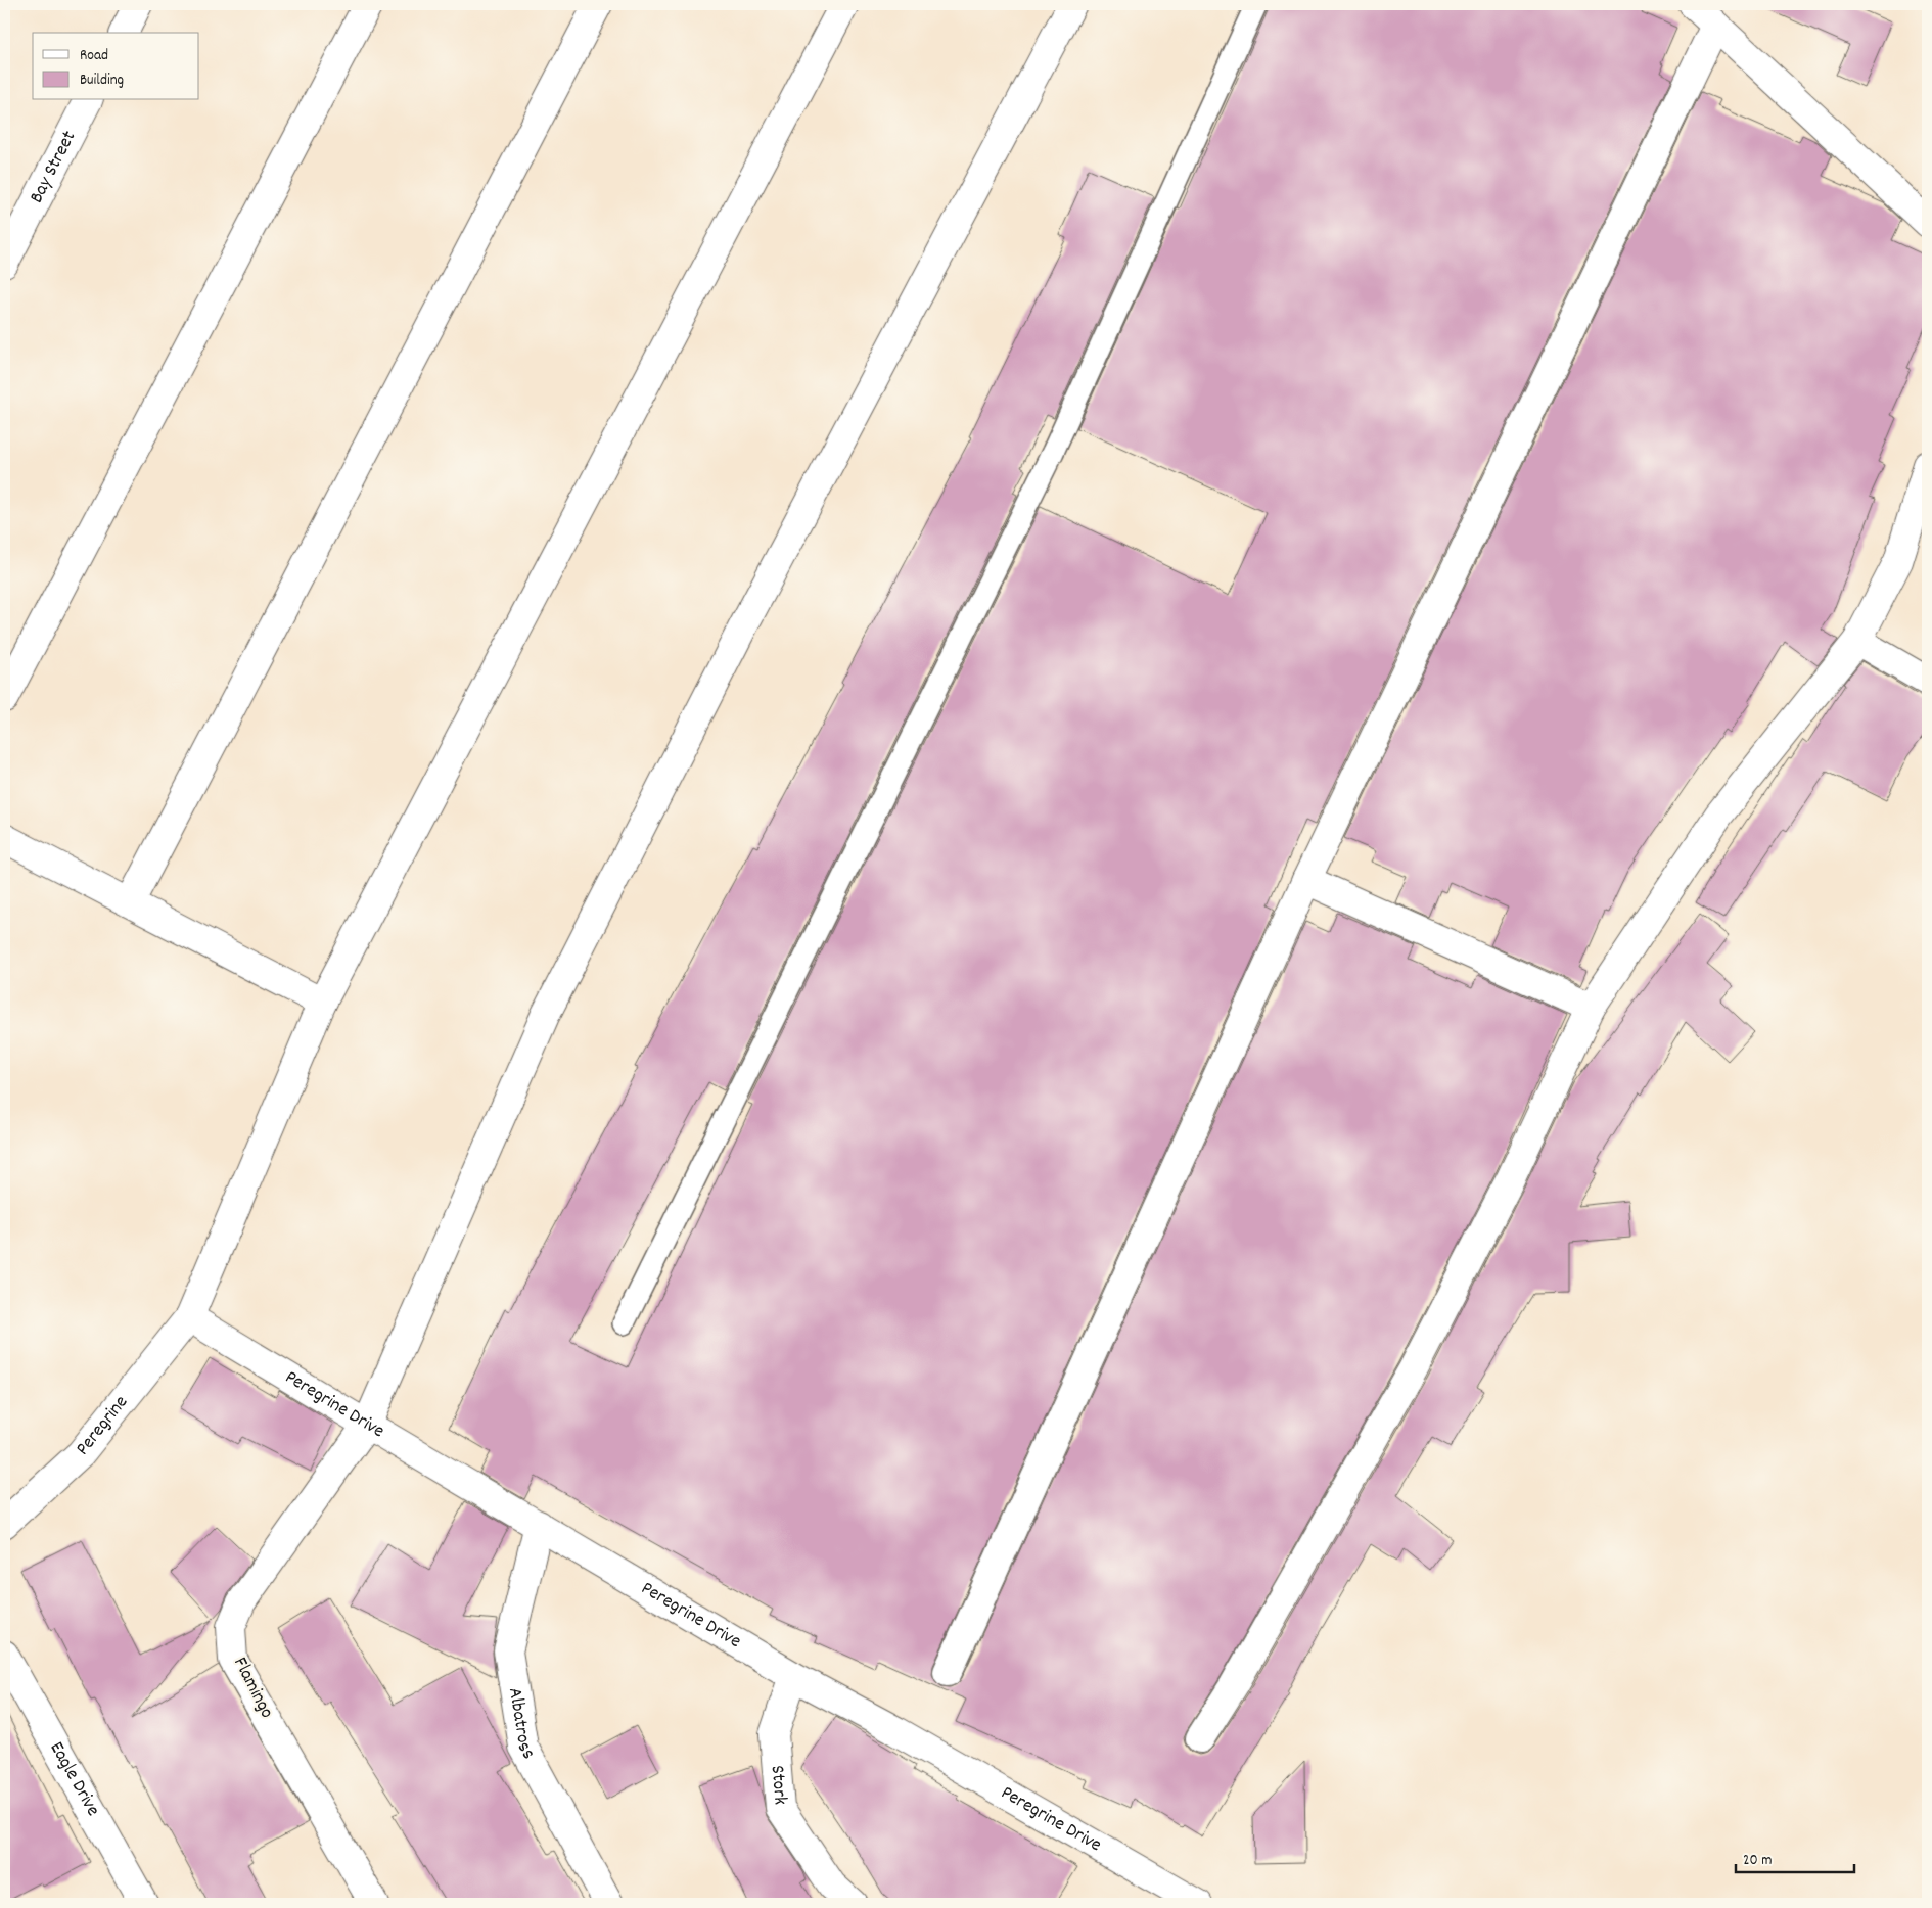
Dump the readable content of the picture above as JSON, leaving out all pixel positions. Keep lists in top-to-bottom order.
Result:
{
  "streets": {
    "street": [
      "Bay Street",
      "Peregrine Drive",
      "Peregrine",
      "Flamingo",
      "Albatross",
      "Eagle Drive",
      "Stork"
    ]
  },
  "crossings": [
    ["Peregrine Drive", "Peregrine"],
    ["Peregrine Drive", "Flamingo"],
    ["Peregrine Drive", "Albatross"],
    ["Peregrine Drive", "Stork"]
  ],
  "legend": ["Road", "Building"],
  "scale_bar": "20 m"
}
